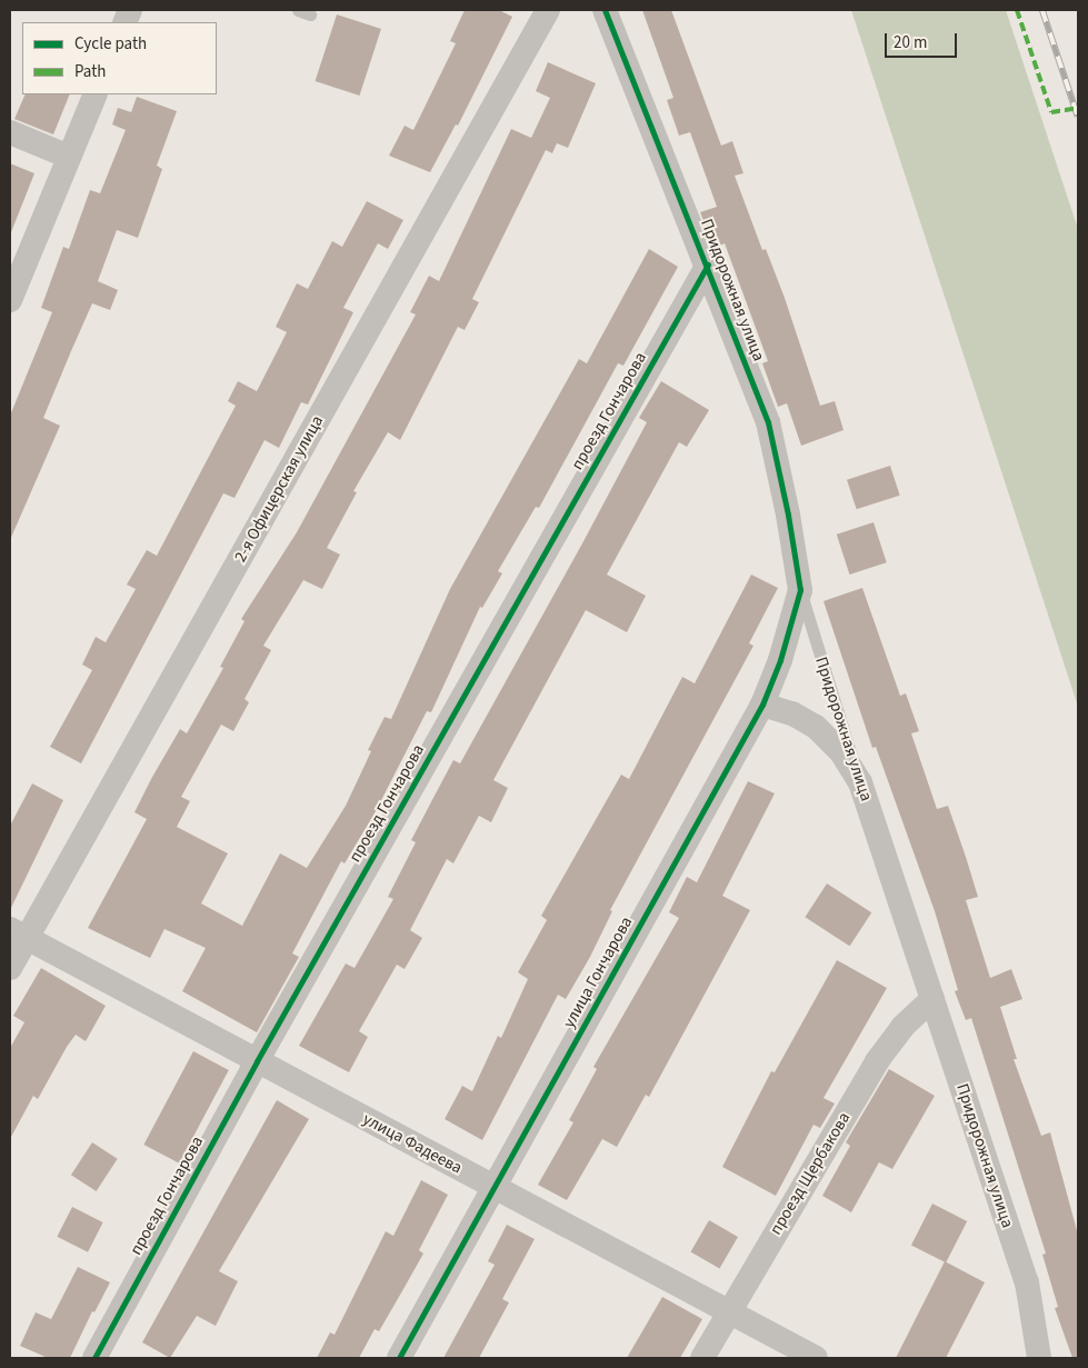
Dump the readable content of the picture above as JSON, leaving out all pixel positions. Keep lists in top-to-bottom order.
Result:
{
  "streets": {
    "street": [
      "Придорожная улица",
      "проезд Гончарова",
      "2-я Офицерская улица",
      "улица Гончарова",
      "улица Фадеева",
      "проезд Щербакова"
    ]
  },
  "crossings": [
    ["Придорожная улица", "проезд Гончарова"],
    ["Придорожная улица", "улица Гончарова"],
    ["Придорожная улица", "проезд Щербакова"],
    ["проезд Гончарова", "улица Фадеева"],
    ["2-я Офицерская улица", "улица Фадеева"],
    ["улица Гончарова", "улица Фадеева"],
    ["улица Фадеева", "проезд Щербакова"]
  ],
  "legend": ["Cycle path", "Path"],
  "scale_bar": "20 m"
}
